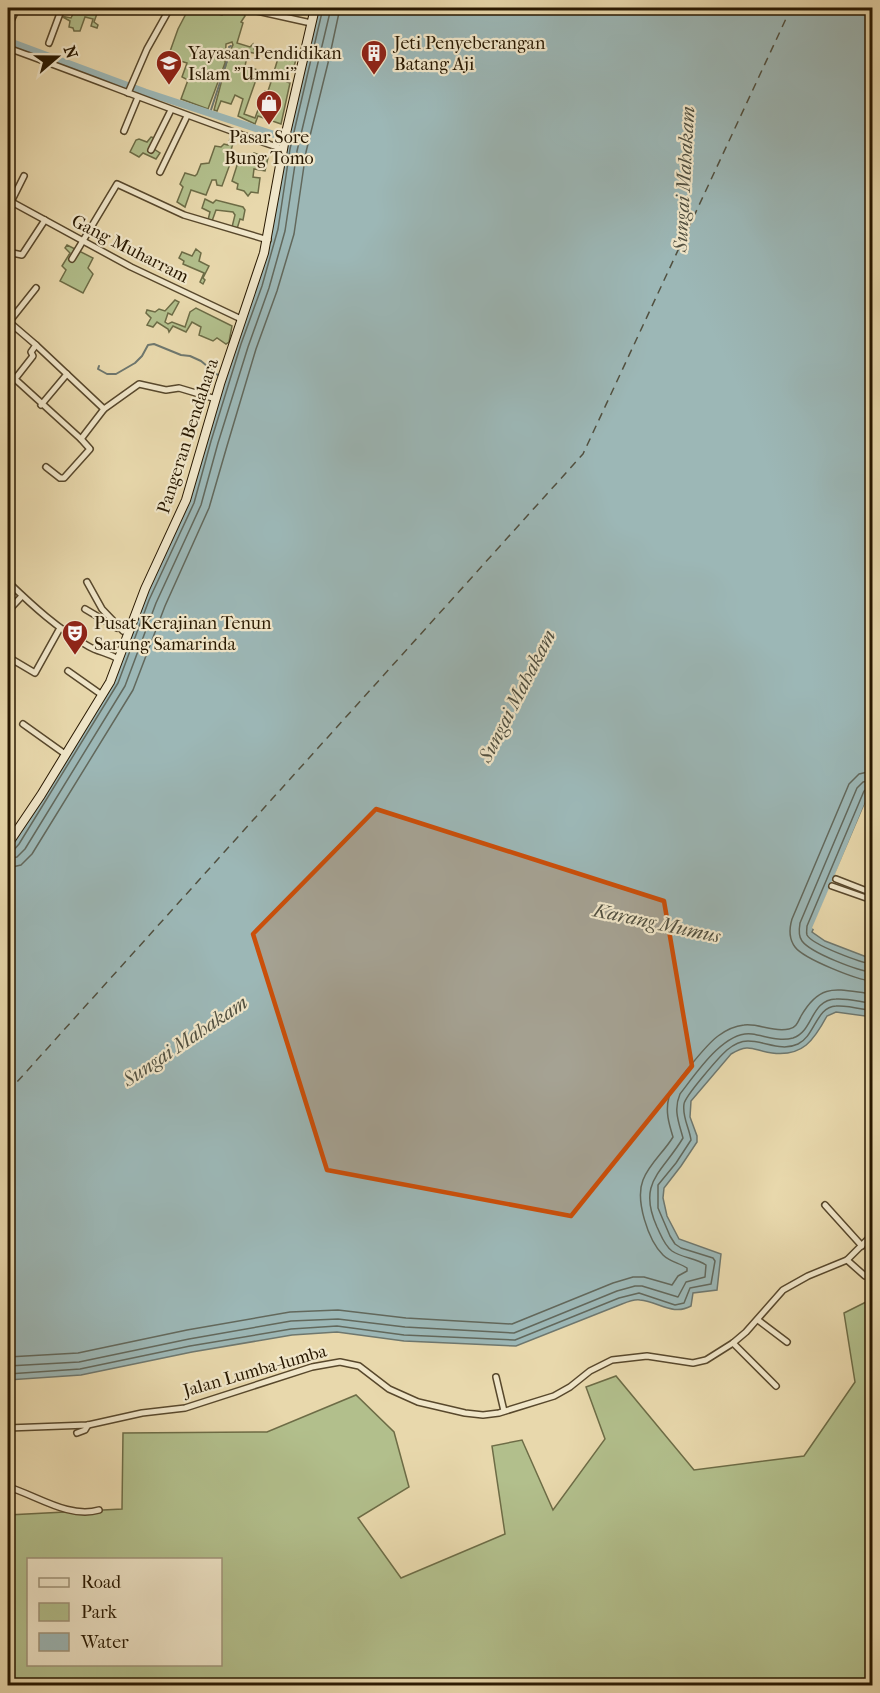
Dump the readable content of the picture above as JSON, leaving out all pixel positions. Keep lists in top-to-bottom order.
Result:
{
  "streets": {
    "street": ["Gang Muharram", "Pangeran Bendahara", "Jalan Lumba-lumba"]
  },
  "crossings": [
    ["Gang Muharram", "Pangeran Bendahara"]
  ],
  "water": ["Sungai Mahakam", "Karang Mumus"],
  "places": {
    "building": ["Jeti Penyeberangan Batang Aji"],
    "school or university": ["Yayasan Pendidikan Islam \"Ummi\""],
    "shop": ["Pasar Sore Bung Tomo"],
    "theatre": ["Pusat Kerajinan Tenun Sarung Samarinda"]
  },
  "legend": ["Road", "Park", "Water"],
  "north": "right"
}
